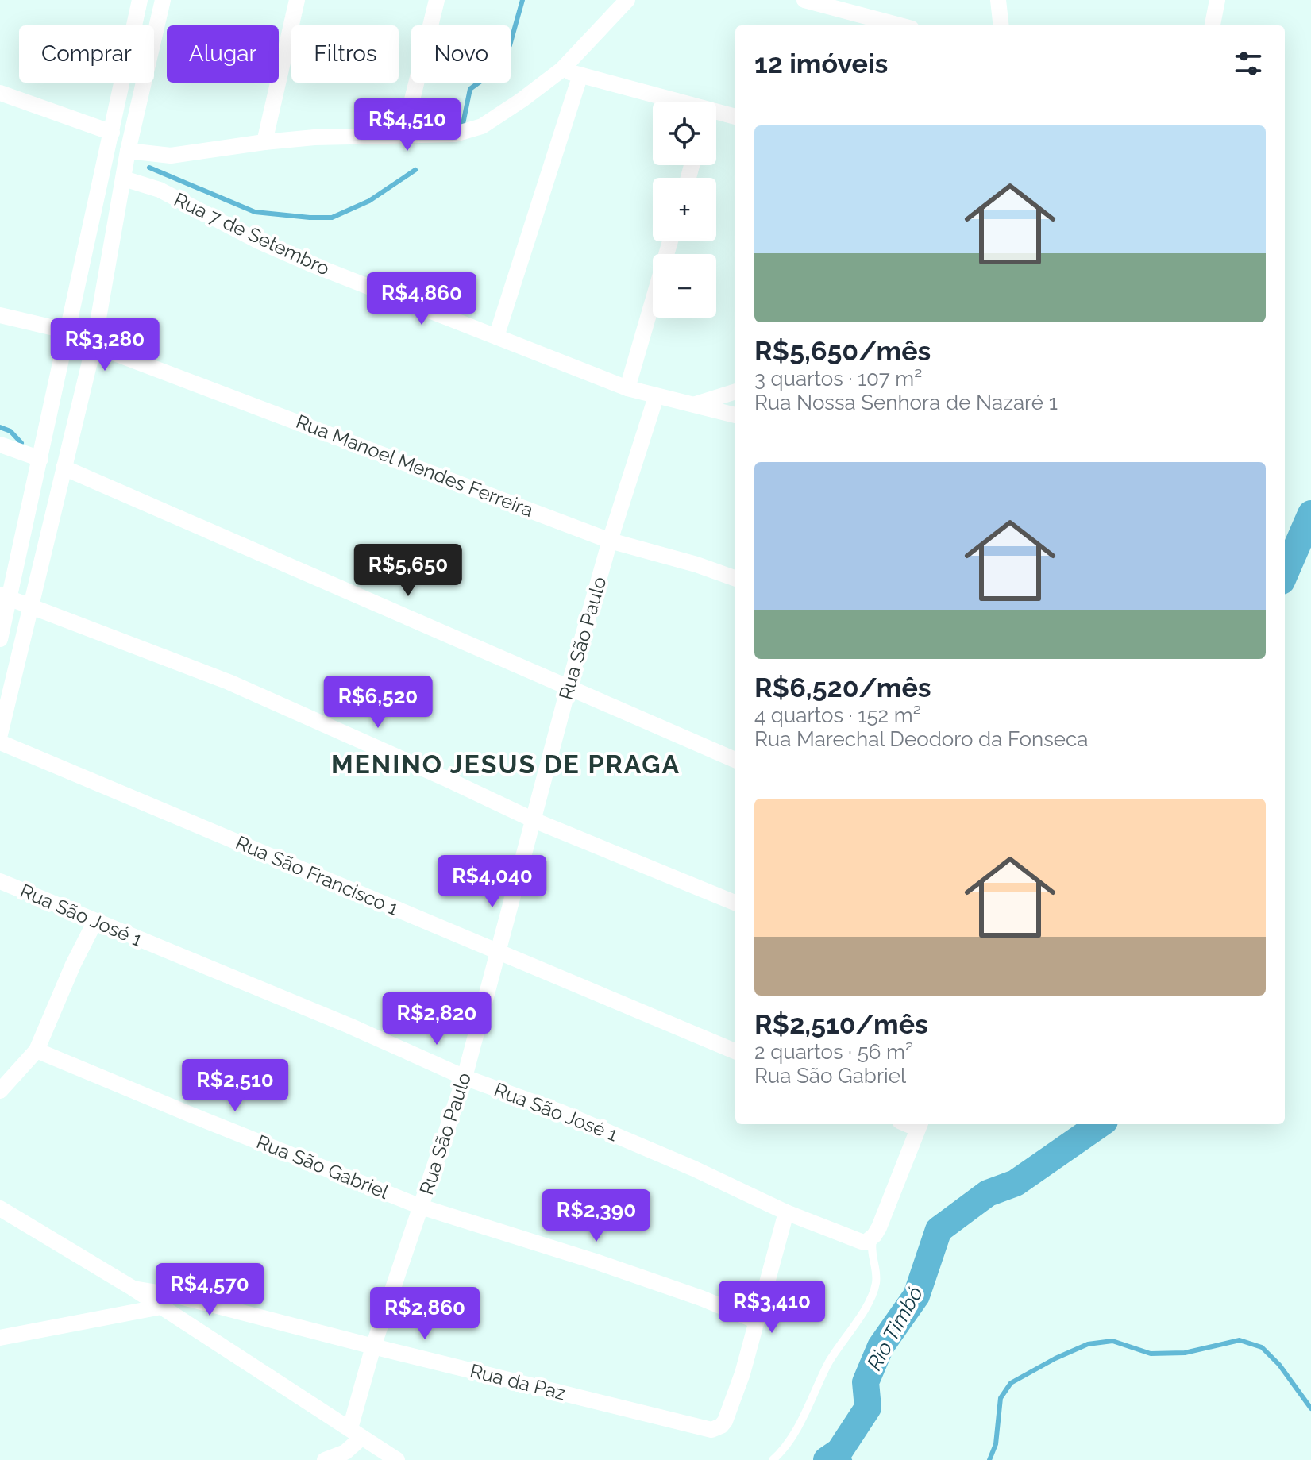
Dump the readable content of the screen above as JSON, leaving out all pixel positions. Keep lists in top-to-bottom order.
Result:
{
  "streets": {
    "street": [
      "Rua 7 de Setembro",
      "Rua Manoel Mendes Ferreira",
      "Rua São Paulo",
      "Rua São Francisco 1",
      "Rua São José 1",
      "Rua São Gabriel",
      "Rua da Paz"
    ]
  },
  "crossings": [
    ["Rua 7 de Setembro", "Rua São Paulo"],
    ["Rua Manoel Mendes Ferreira", "Rua São Paulo"],
    ["Rua São Paulo", "Rua São Francisco 1"],
    ["Rua São Paulo", "Rua São José 1"],
    ["Rua São Paulo", "Rua São Gabriel"],
    ["Rua São Paulo", "Rua da Paz"],
    ["Rua São Gabriel", "Rua da Paz"]
  ],
  "districts": ["MENINO JESUS DE PRAGA"],
  "water": ["Rio Timbó"],
  "page": {
    "chip": [
      "Comprar",
      "Alugar",
      "Filtros",
      "Novo"
    ],
    "heading": "12 imóveis",
    "price": [
      "R$4,510",
      "R$4,860",
      "R$3,280",
      "R$5,650",
      "R$6,520",
      "R$4,040",
      "R$2,820",
      "R$2,510",
      "R$2,390",
      "R$4,570",
      "R$3,410",
      "R$2,860"
    ],
    "map_buttons": ["+", "−"],
    "list": [
      {
        "name": "R$5,650/mês",
        "note": "3 quartos · 107 m² · Rua Nossa Senhora de Nazaré 1"
      },
      {
        "name": "R$6,520/mês",
        "note": "4 quartos · 152 m² · Rua Marechal Deodoro da Fonseca"
      },
      {
        "name": "R$2,510/mês",
        "note": "2 quartos · 56 m² · Rua São Gabriel"
      }
    ]
  }
}
